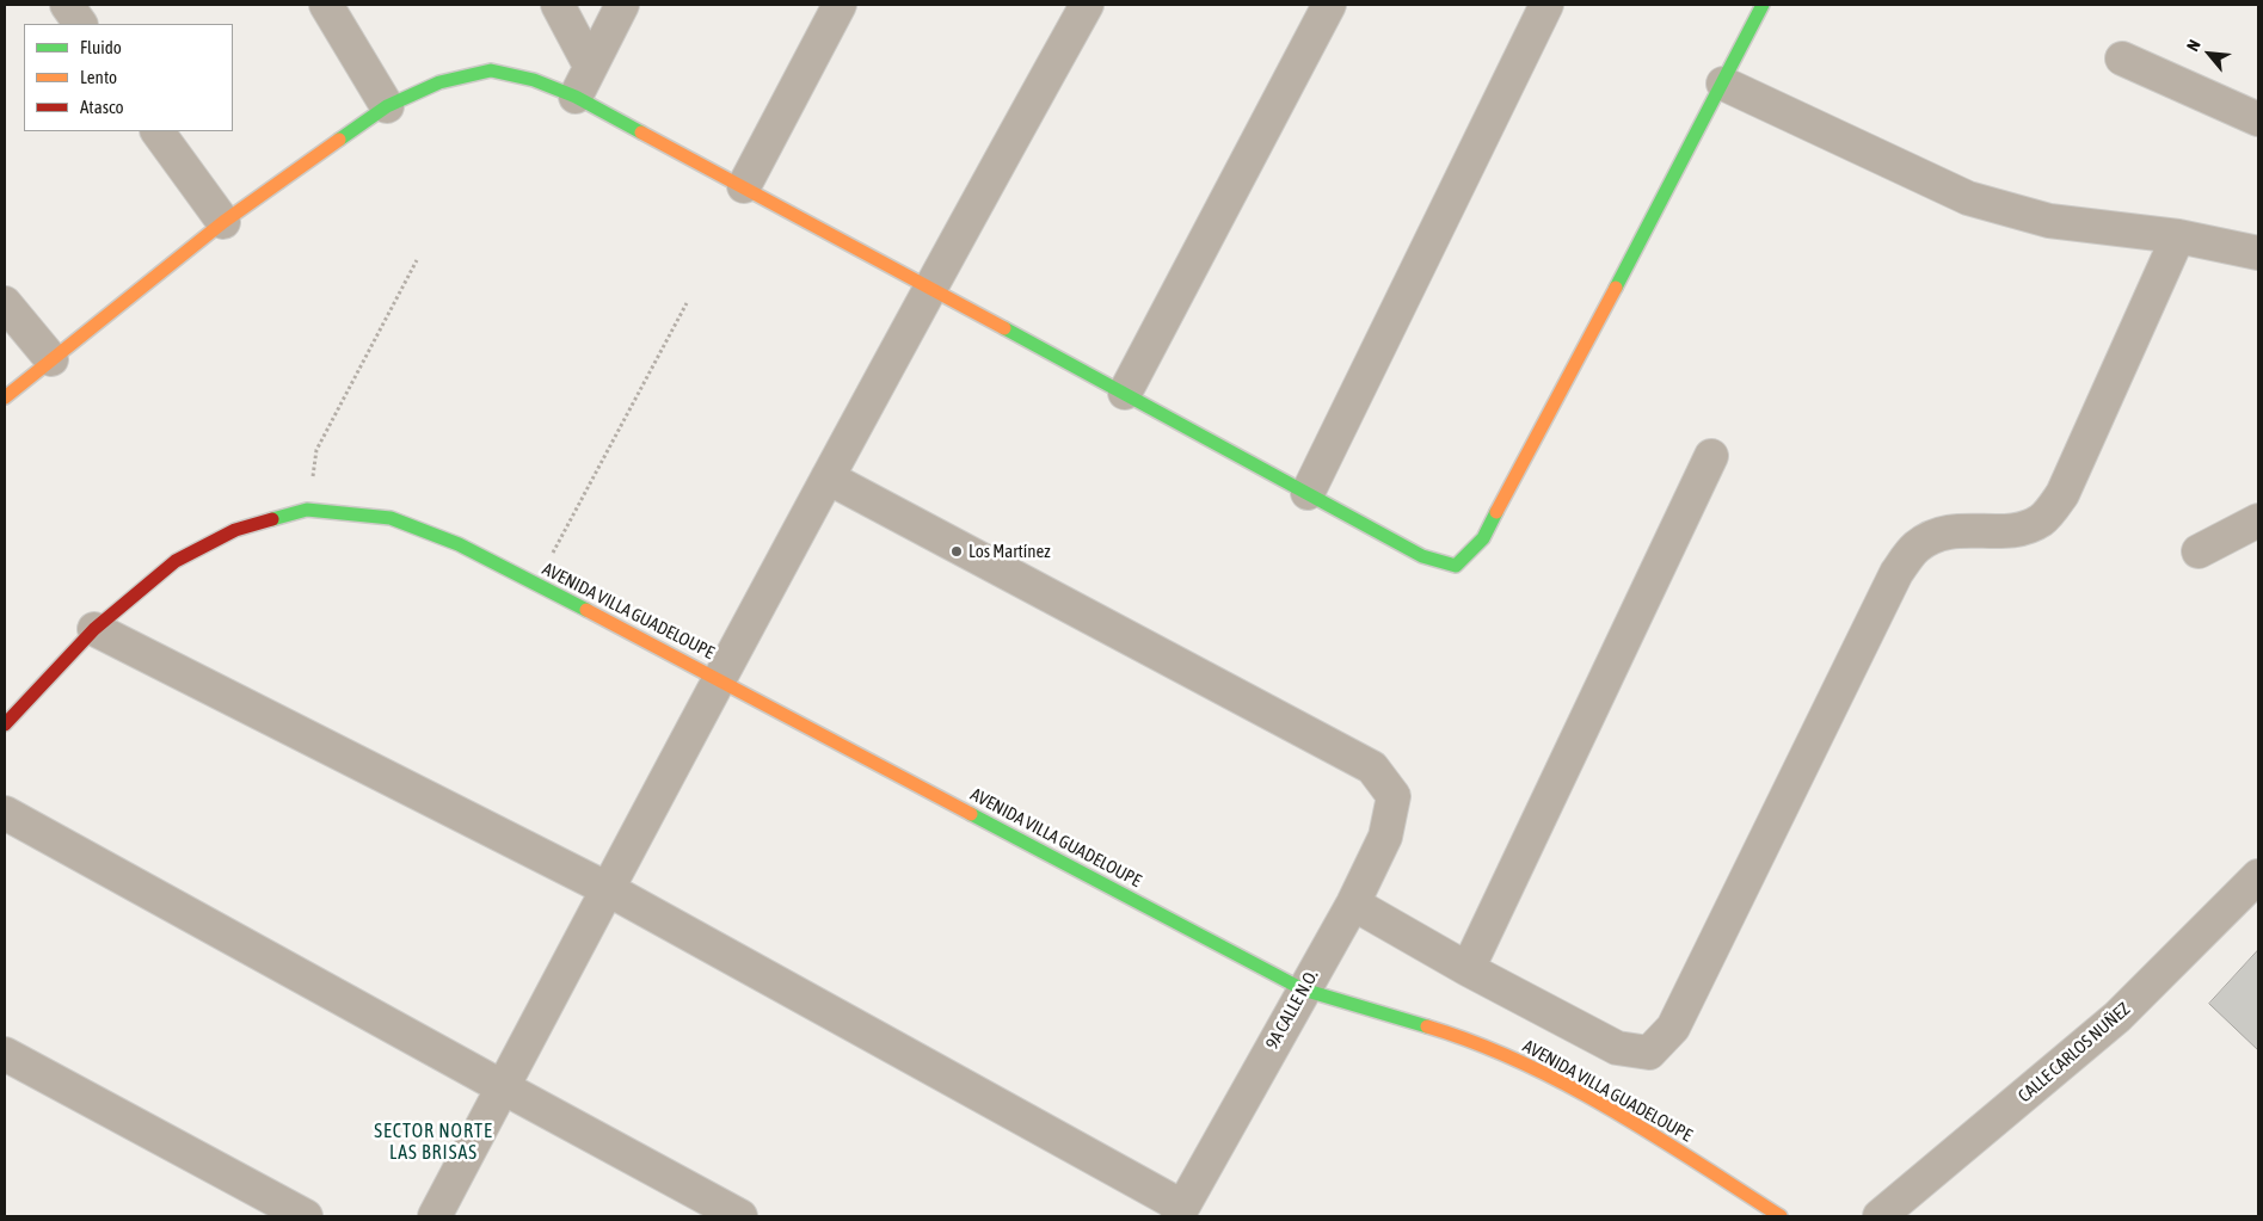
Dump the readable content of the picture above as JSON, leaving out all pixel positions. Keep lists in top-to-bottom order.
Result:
{
  "streets": {
    "street": ["AVENIDA VILLA GUADELOUPE", "9A CALLE N.O.", "CALLE CARLOS NUÑEZ"]
  },
  "crossings": [
    ["AVENIDA VILLA GUADELOUPE", "9A CALLE N.O."]
  ],
  "districts": ["SECTOR NORTE LAS BRISAS"],
  "places": ["Los Martínez"],
  "legend": ["Fluido", "Lento", "Atasco"],
  "north": "top left"
}
